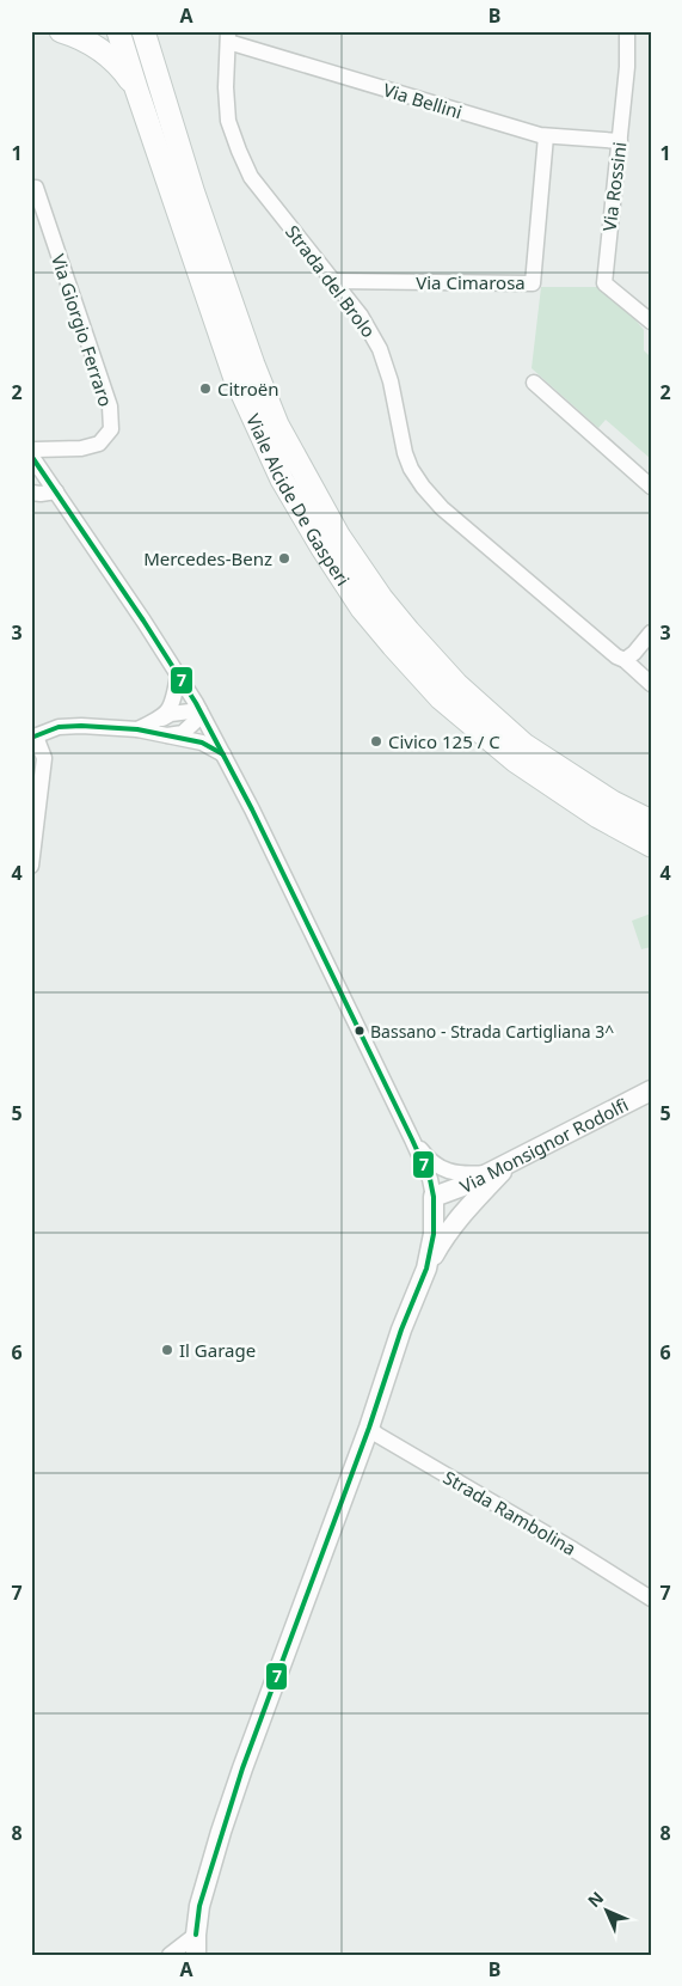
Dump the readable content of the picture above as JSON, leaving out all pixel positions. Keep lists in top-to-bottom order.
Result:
{
  "streets": {
    "main road": ["Viale Alcide De Gasperi"],
    "street": [
      "Via Bellini",
      "Via Rossini",
      "Strada del Brolo",
      "Via Cimarosa",
      "Via Giorgio Ferraro",
      "Via Monsignor Rodolfi",
      "Strada Rambolina"
    ]
  },
  "crossings": [
    ["Via Bellini", "Via Rossini"],
    ["Via Bellini", "Strada del Brolo"],
    ["Via Bellini", "Via Cimarosa"],
    ["Strada del Brolo", "Via Cimarosa"]
  ],
  "places": [
    "Citroën",
    "Mercedes-Benz",
    "Civico 125 / C",
    "Bassano - Strada Cartigliana 3^",
    "Il Garage"
  ],
  "lines": ["transit line 7"],
  "north": "top left",
  "grid": {
    "columns": ["A", "B"],
    "rows": [
      "1",
      "2",
      "3",
      "4",
      "5",
      "6",
      "7",
      "8"
    ]
  }
}
